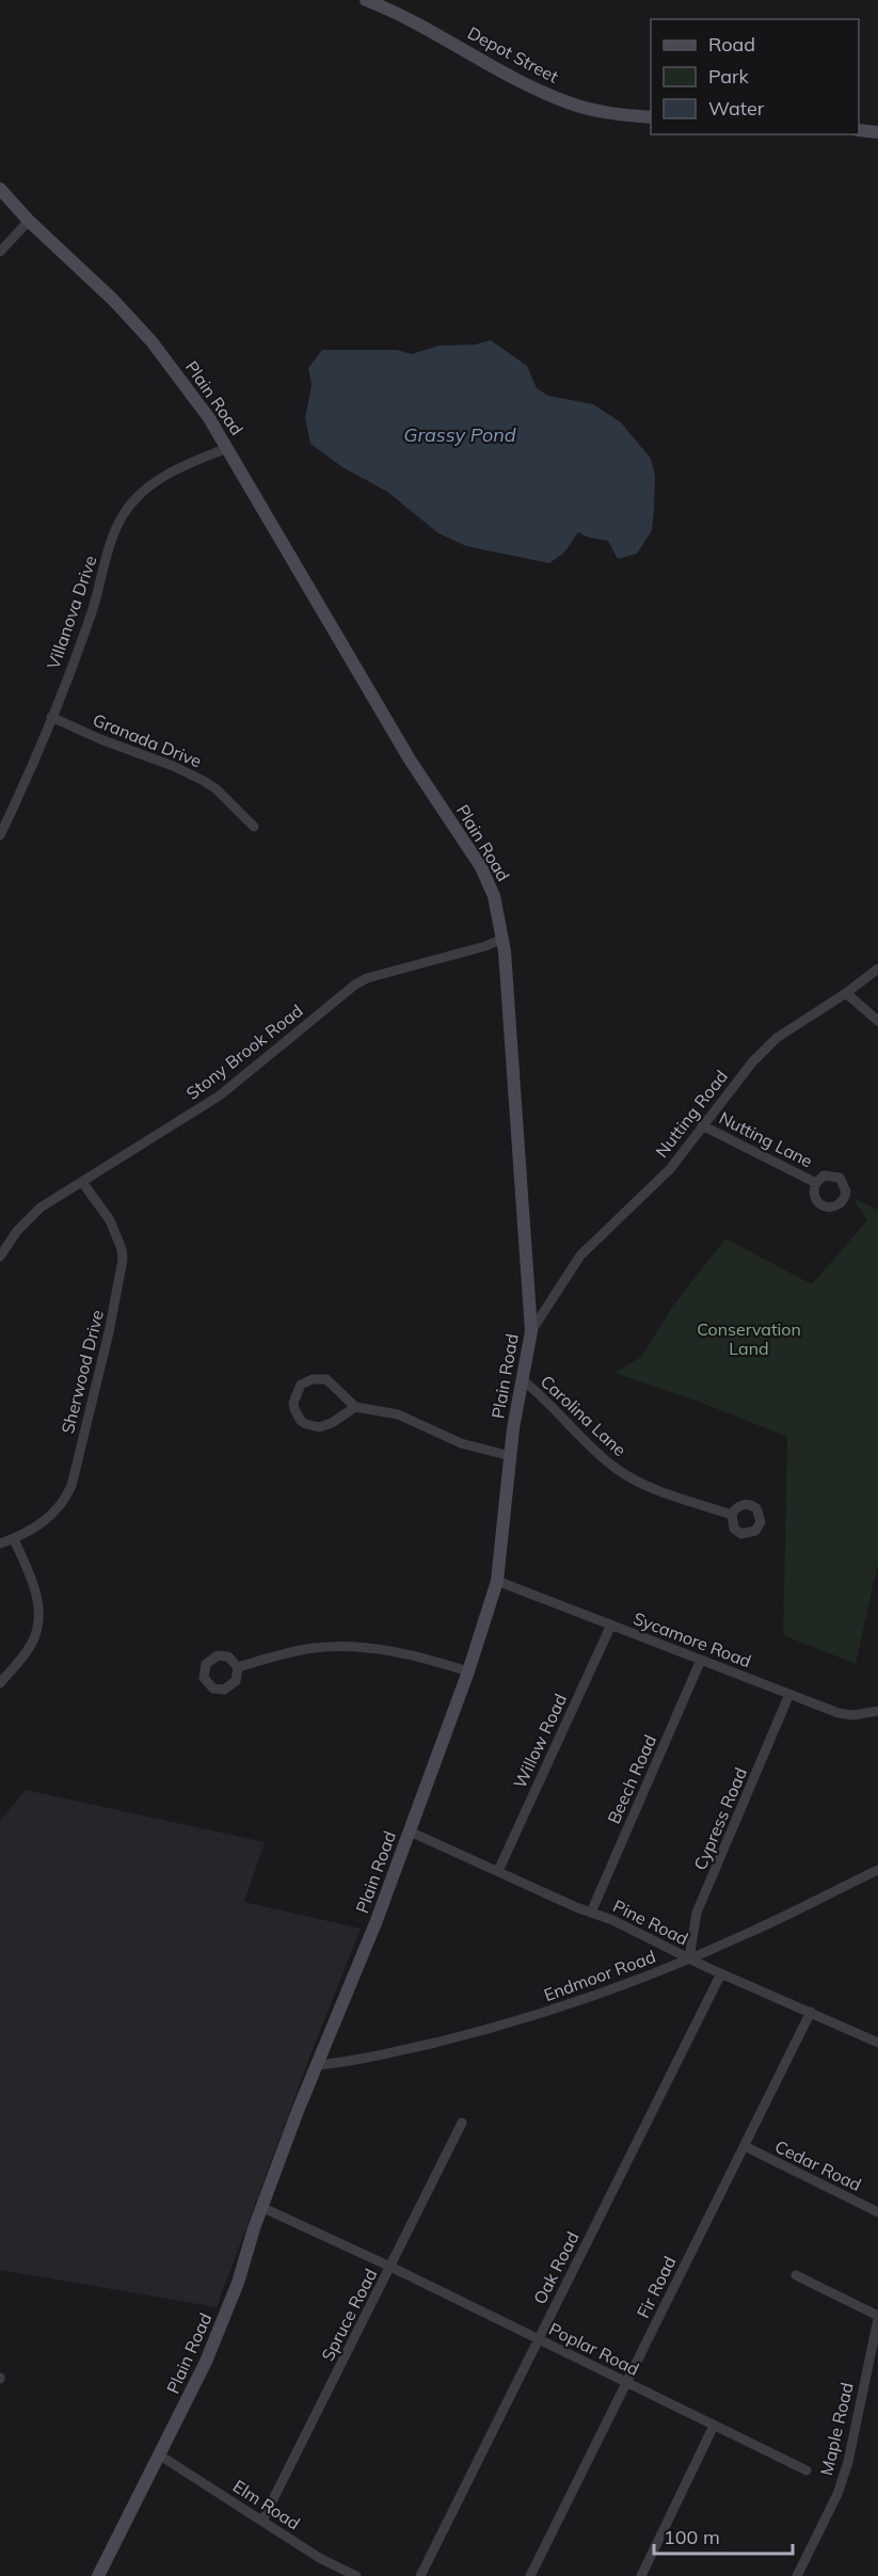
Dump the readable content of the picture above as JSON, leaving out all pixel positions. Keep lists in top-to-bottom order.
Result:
{
  "streets": {
    "main road": ["Depot Street", "Plain Road"],
    "street": [
      "Villanova Drive",
      "Granada Drive",
      "Stony Brook Road",
      "Nutting Road",
      "Nutting Lane",
      "Sherwood Drive",
      "Carolina Lane",
      "Sycamore Road",
      "Willow Road",
      "Beech Road",
      "Cypress Road",
      "Pine Road",
      "Endmoor Road",
      "Cedar Road",
      "Oak Road",
      "Fir Road",
      "Spruce Road",
      "Poplar Road",
      "Maple Road",
      "Elm Road"
    ]
  },
  "crossings": [
    ["Plain Road", "Villanova Drive"],
    ["Plain Road", "Stony Brook Road"],
    ["Plain Road", "Nutting Road"],
    ["Plain Road", "Carolina Lane"],
    ["Plain Road", "Sycamore Road"],
    ["Plain Road", "Pine Road"],
    ["Plain Road", "Endmoor Road"],
    ["Plain Road", "Poplar Road"],
    ["Plain Road", "Elm Road"],
    ["Villanova Drive", "Granada Drive"],
    ["Stony Brook Road", "Sherwood Drive"],
    ["Nutting Road", "Nutting Lane"],
    ["Sycamore Road", "Willow Road"],
    ["Sycamore Road", "Beech Road"],
    ["Sycamore Road", "Cypress Road"],
    ["Willow Road", "Pine Road"],
    ["Beech Road", "Pine Road"],
    ["Cypress Road", "Pine Road"],
    ["Cypress Road", "Endmoor Road"],
    ["Pine Road", "Endmoor Road"],
    ["Pine Road", "Oak Road"],
    ["Pine Road", "Fir Road"],
    ["Cedar Road", "Fir Road"],
    ["Oak Road", "Poplar Road"],
    ["Fir Road", "Poplar Road"],
    ["Spruce Road", "Poplar Road"],
    ["Spruce Road", "Elm Road"]
  ],
  "water": ["Grassy Pond"],
  "parks": ["Conservation Land"],
  "legend": ["Road", "Park", "Water"],
  "scale_bar": "100 m"
}
